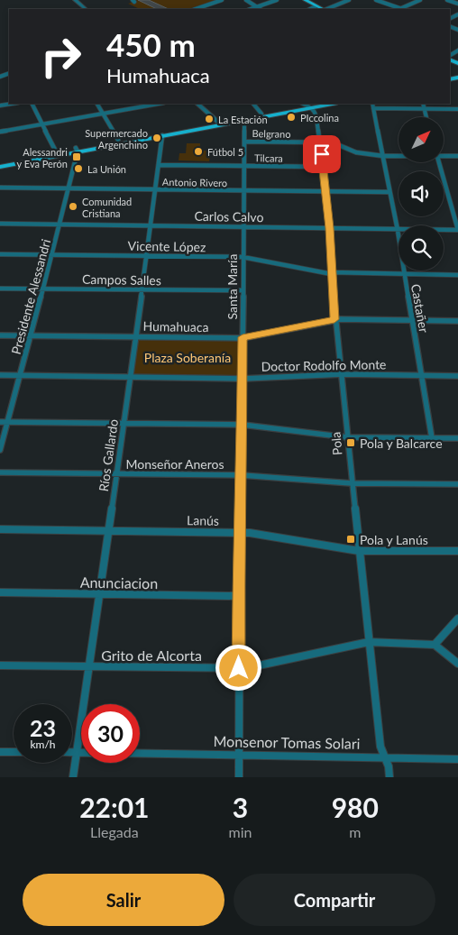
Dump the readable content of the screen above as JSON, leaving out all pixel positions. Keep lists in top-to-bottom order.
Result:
{
  "streets": {
    "street": [
      "Belgrano",
      "Tilcara",
      "Antonio Rivero",
      "Carlos Calvo",
      "Vicente López",
      "Campos Salles",
      "Santa María",
      "Presidente Alessandri",
      "Castañer",
      "Humahuaca",
      "Doctor Rodolfo Monte",
      "Pola",
      "Ríos Gallardo",
      "Monseñor Aneros",
      "Lanús",
      "Anunciacion",
      "Grito de Alcorta",
      "Monsenor Tomas Solari"
    ]
  },
  "crossings": [
    ["Belgrano", "Santa María"],
    ["Belgrano", "Castañer"],
    ["Belgrano", "Pola"],
    ["Tilcara", "Santa María"],
    ["Tilcara", "Pola"],
    ["Tilcara", "Ríos Gallardo"],
    ["Antonio Rivero", "Santa María"],
    ["Antonio Rivero", "Presidente Alessandri"],
    ["Antonio Rivero", "Castañer"],
    ["Antonio Rivero", "Pola"],
    ["Antonio Rivero", "Ríos Gallardo"],
    ["Carlos Calvo", "Santa María"],
    ["Carlos Calvo", "Presidente Alessandri"],
    ["Carlos Calvo", "Castañer"],
    ["Carlos Calvo", "Pola"],
    ["Carlos Calvo", "Ríos Gallardo"],
    ["Vicente López", "Santa María"],
    ["Vicente López", "Presidente Alessandri"],
    ["Vicente López", "Castañer"],
    ["Vicente López", "Pola"],
    ["Vicente López", "Ríos Gallardo"],
    ["Campos Salles", "Santa María"],
    ["Campos Salles", "Presidente Alessandri"],
    ["Campos Salles", "Ríos Gallardo"],
    ["Santa María", "Humahuaca"],
    ["Santa María", "Doctor Rodolfo Monte"],
    ["Santa María", "Monseñor Aneros"],
    ["Santa María", "Lanús"],
    ["Santa María", "Anunciacion"],
    ["Santa María", "Grito de Alcorta"],
    ["Santa María", "Monsenor Tomas Solari"],
    ["Presidente Alessandri", "Humahuaca"],
    ["Presidente Alessandri", "Doctor Rodolfo Monte"],
    ["Castañer", "Humahuaca"],
    ["Castañer", "Doctor Rodolfo Monte"],
    ["Humahuaca", "Pola"],
    ["Humahuaca", "Ríos Gallardo"],
    ["Doctor Rodolfo Monte", "Pola"],
    ["Doctor Rodolfo Monte", "Ríos Gallardo"],
    ["Pola", "Monseñor Aneros"],
    ["Pola", "Lanús"],
    ["Pola", "Grito de Alcorta"],
    ["Pola", "Monsenor Tomas Solari"],
    ["Ríos Gallardo", "Monseñor Aneros"],
    ["Ríos Gallardo", "Lanús"],
    ["Ríos Gallardo", "Anunciacion"],
    ["Ríos Gallardo", "Grito de Alcorta"]
  ],
  "parks": ["Plaza Soberanía"],
  "places": {
    "other": [
      "PIccolina",
      "La Estación",
      "Supermercado Argenchino",
      "Fútbol 5",
      "La Unión",
      "Comunidad Cristiana"
    ],
    "transit": ["Alessandri y Eva Perón", "Pola y Balcarce", "Pola y Lanús"]
  },
  "north": "top right",
  "page": {
    "turn": ["450 m", "Humahuaca"],
    "speed": "23 km/h",
    "limit": "30",
    "eta": [
      "22:01",
      "Llegada",
      "3",
      "min",
      "980",
      "m"
    ],
    "buttons": ["Salir", "Compartir"]
  }
}
